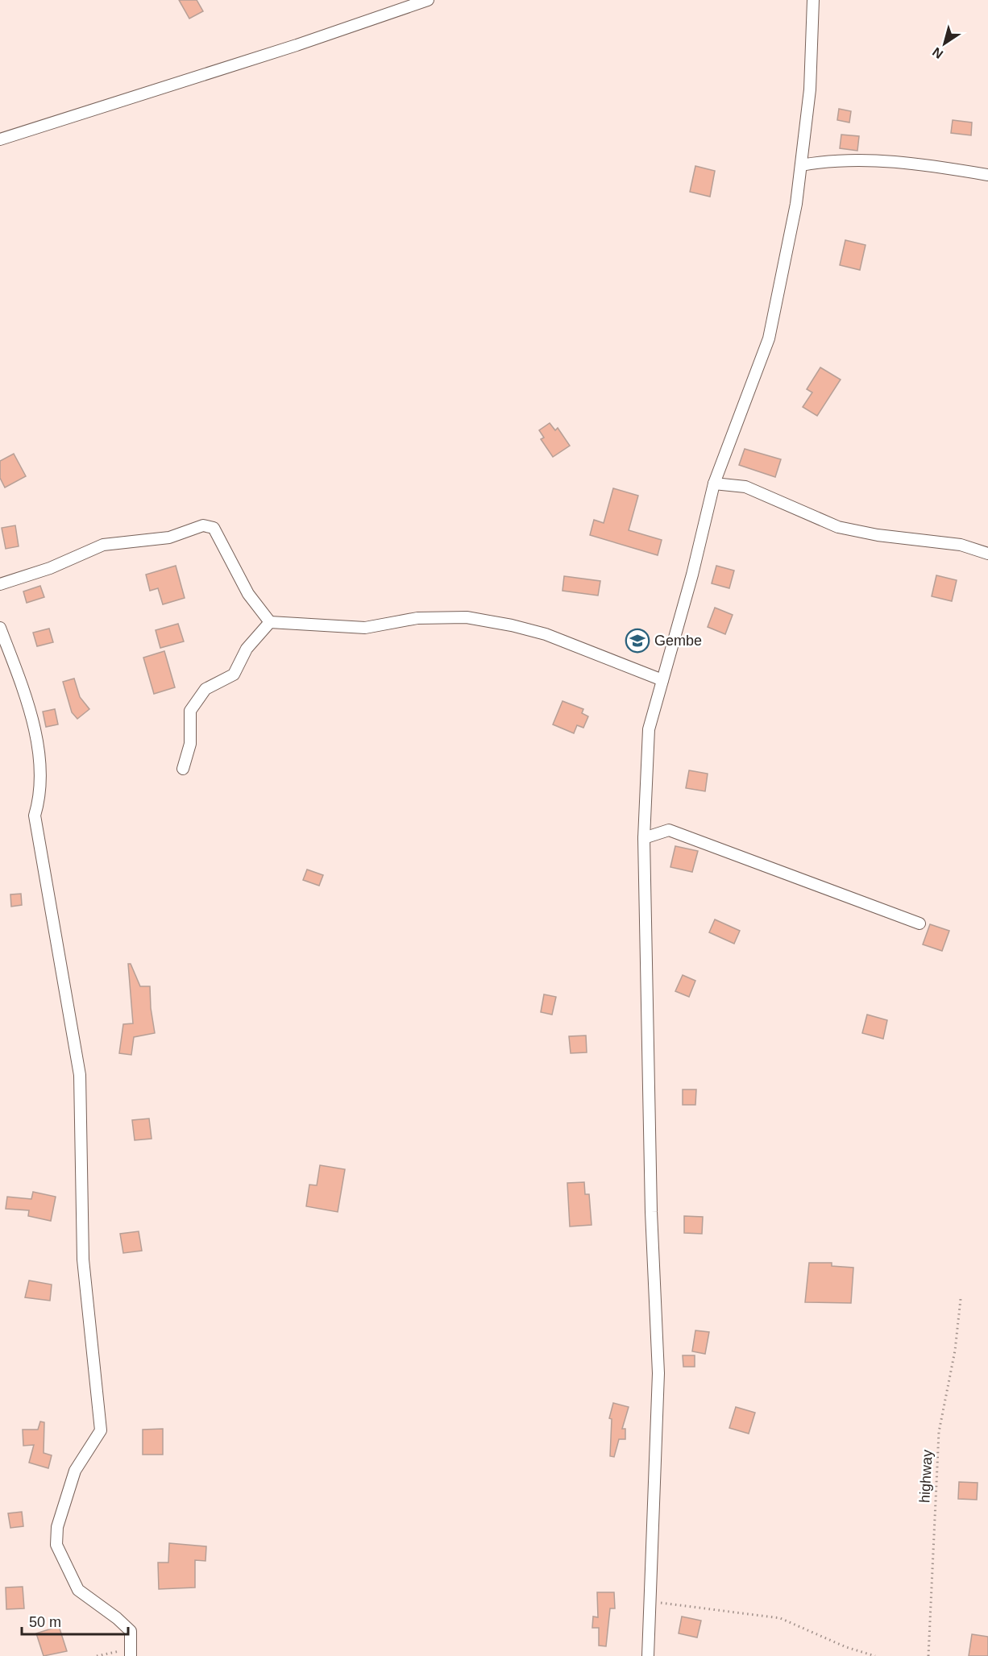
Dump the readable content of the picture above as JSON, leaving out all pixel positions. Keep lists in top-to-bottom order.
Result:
{
  "streets": {
    "path": ["highway"]
  },
  "places": {
    "school or university": ["Gembe"]
  },
  "scale_bar": "50 m",
  "north": "bottom left"
}
